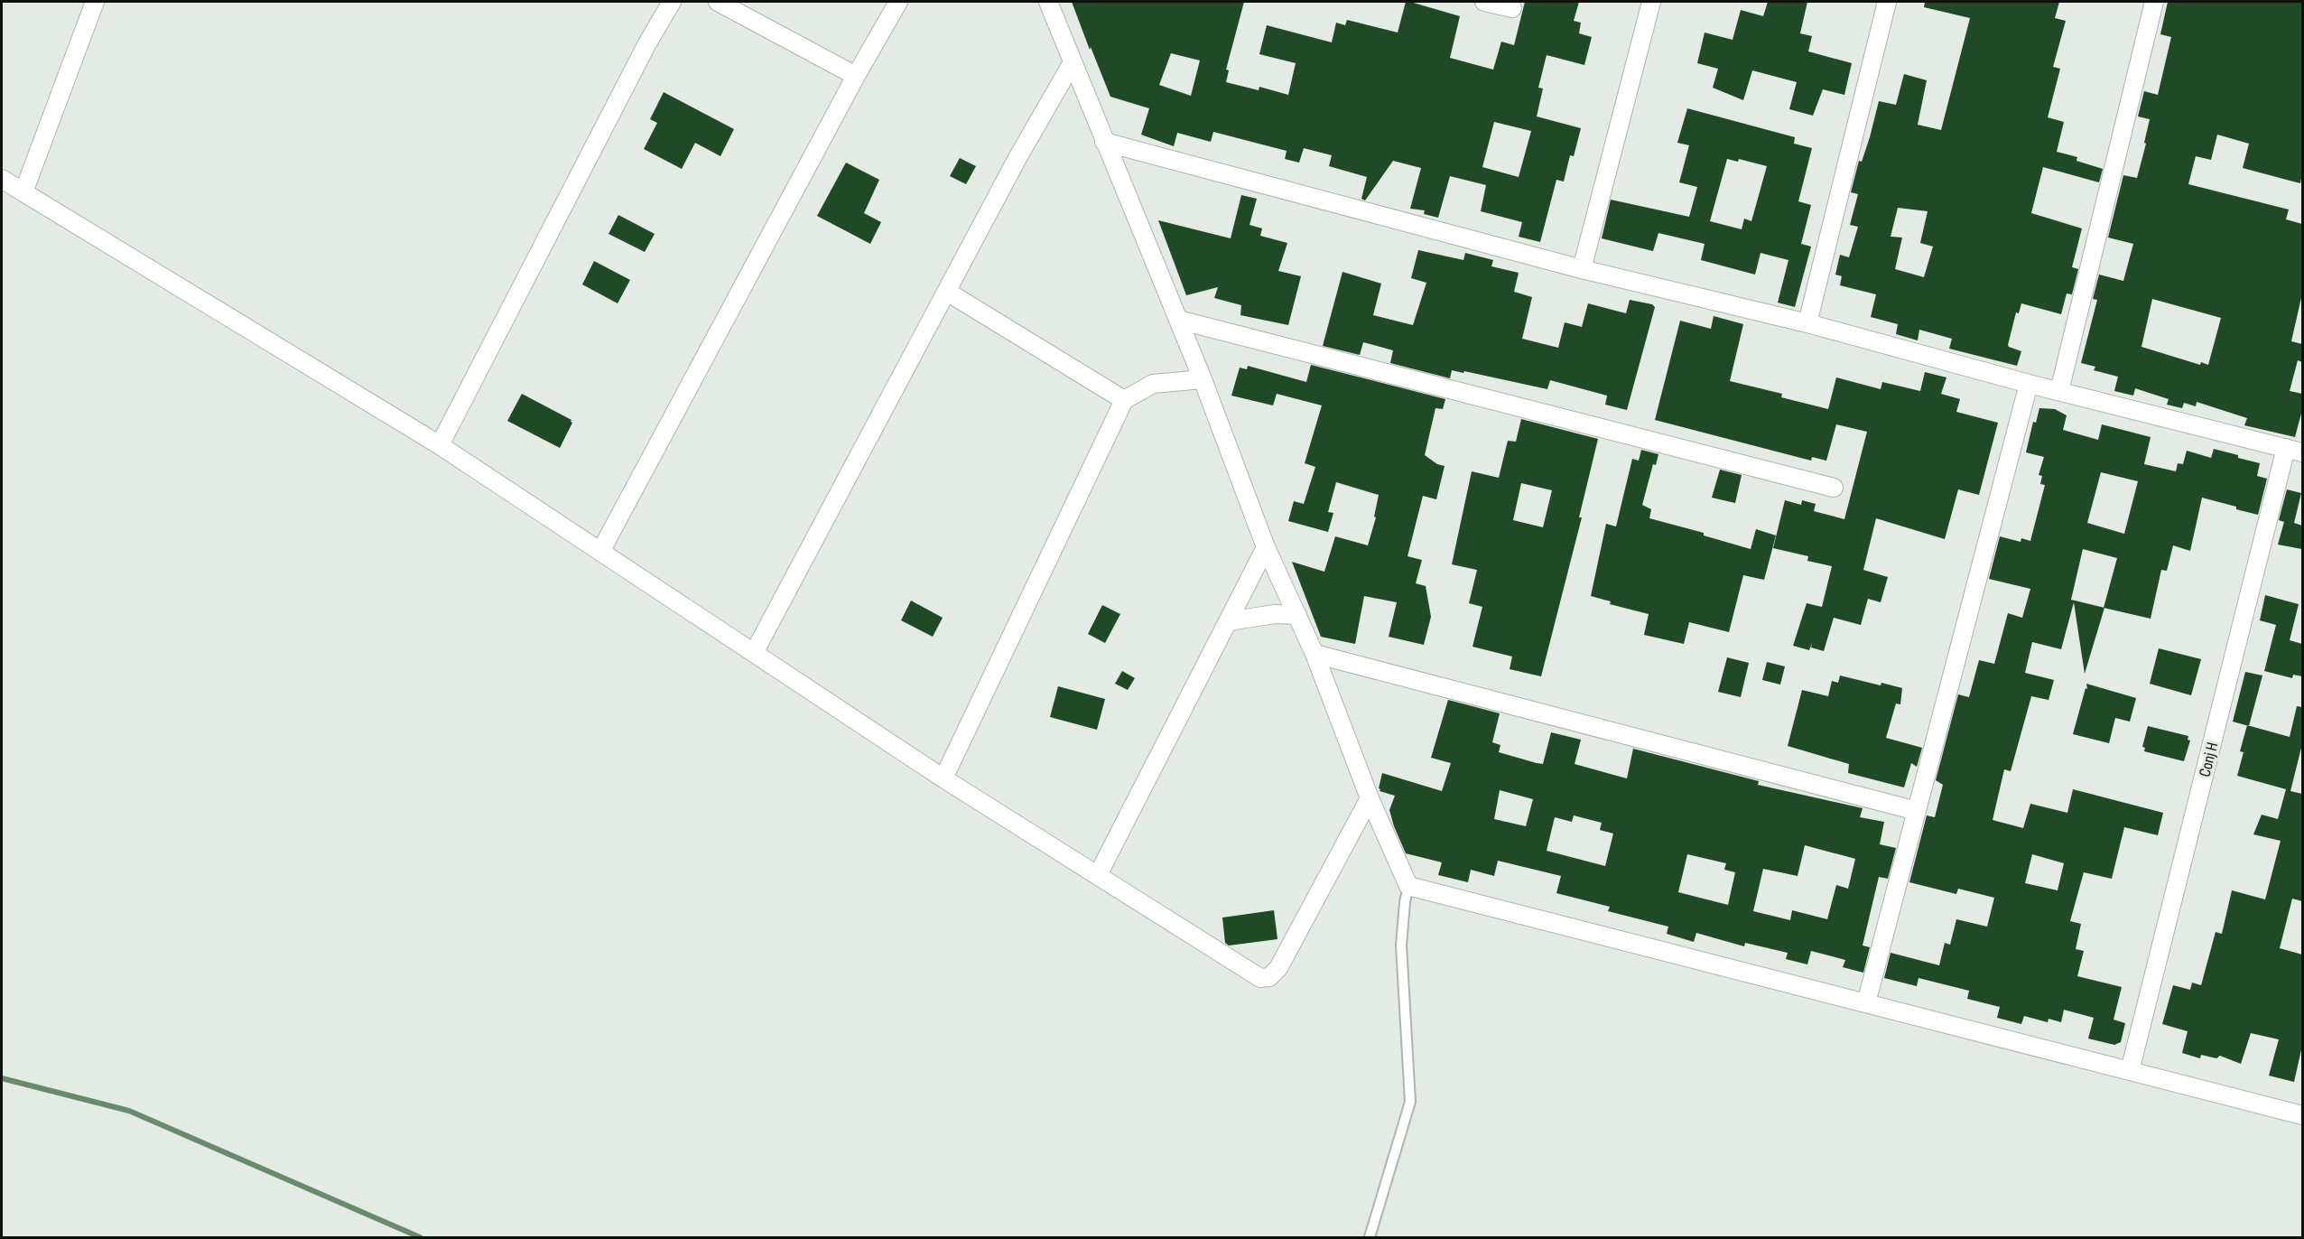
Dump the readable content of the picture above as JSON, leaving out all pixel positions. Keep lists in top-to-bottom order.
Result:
{
  "streets": {
    "street": ["Conj H"]
  }
}
